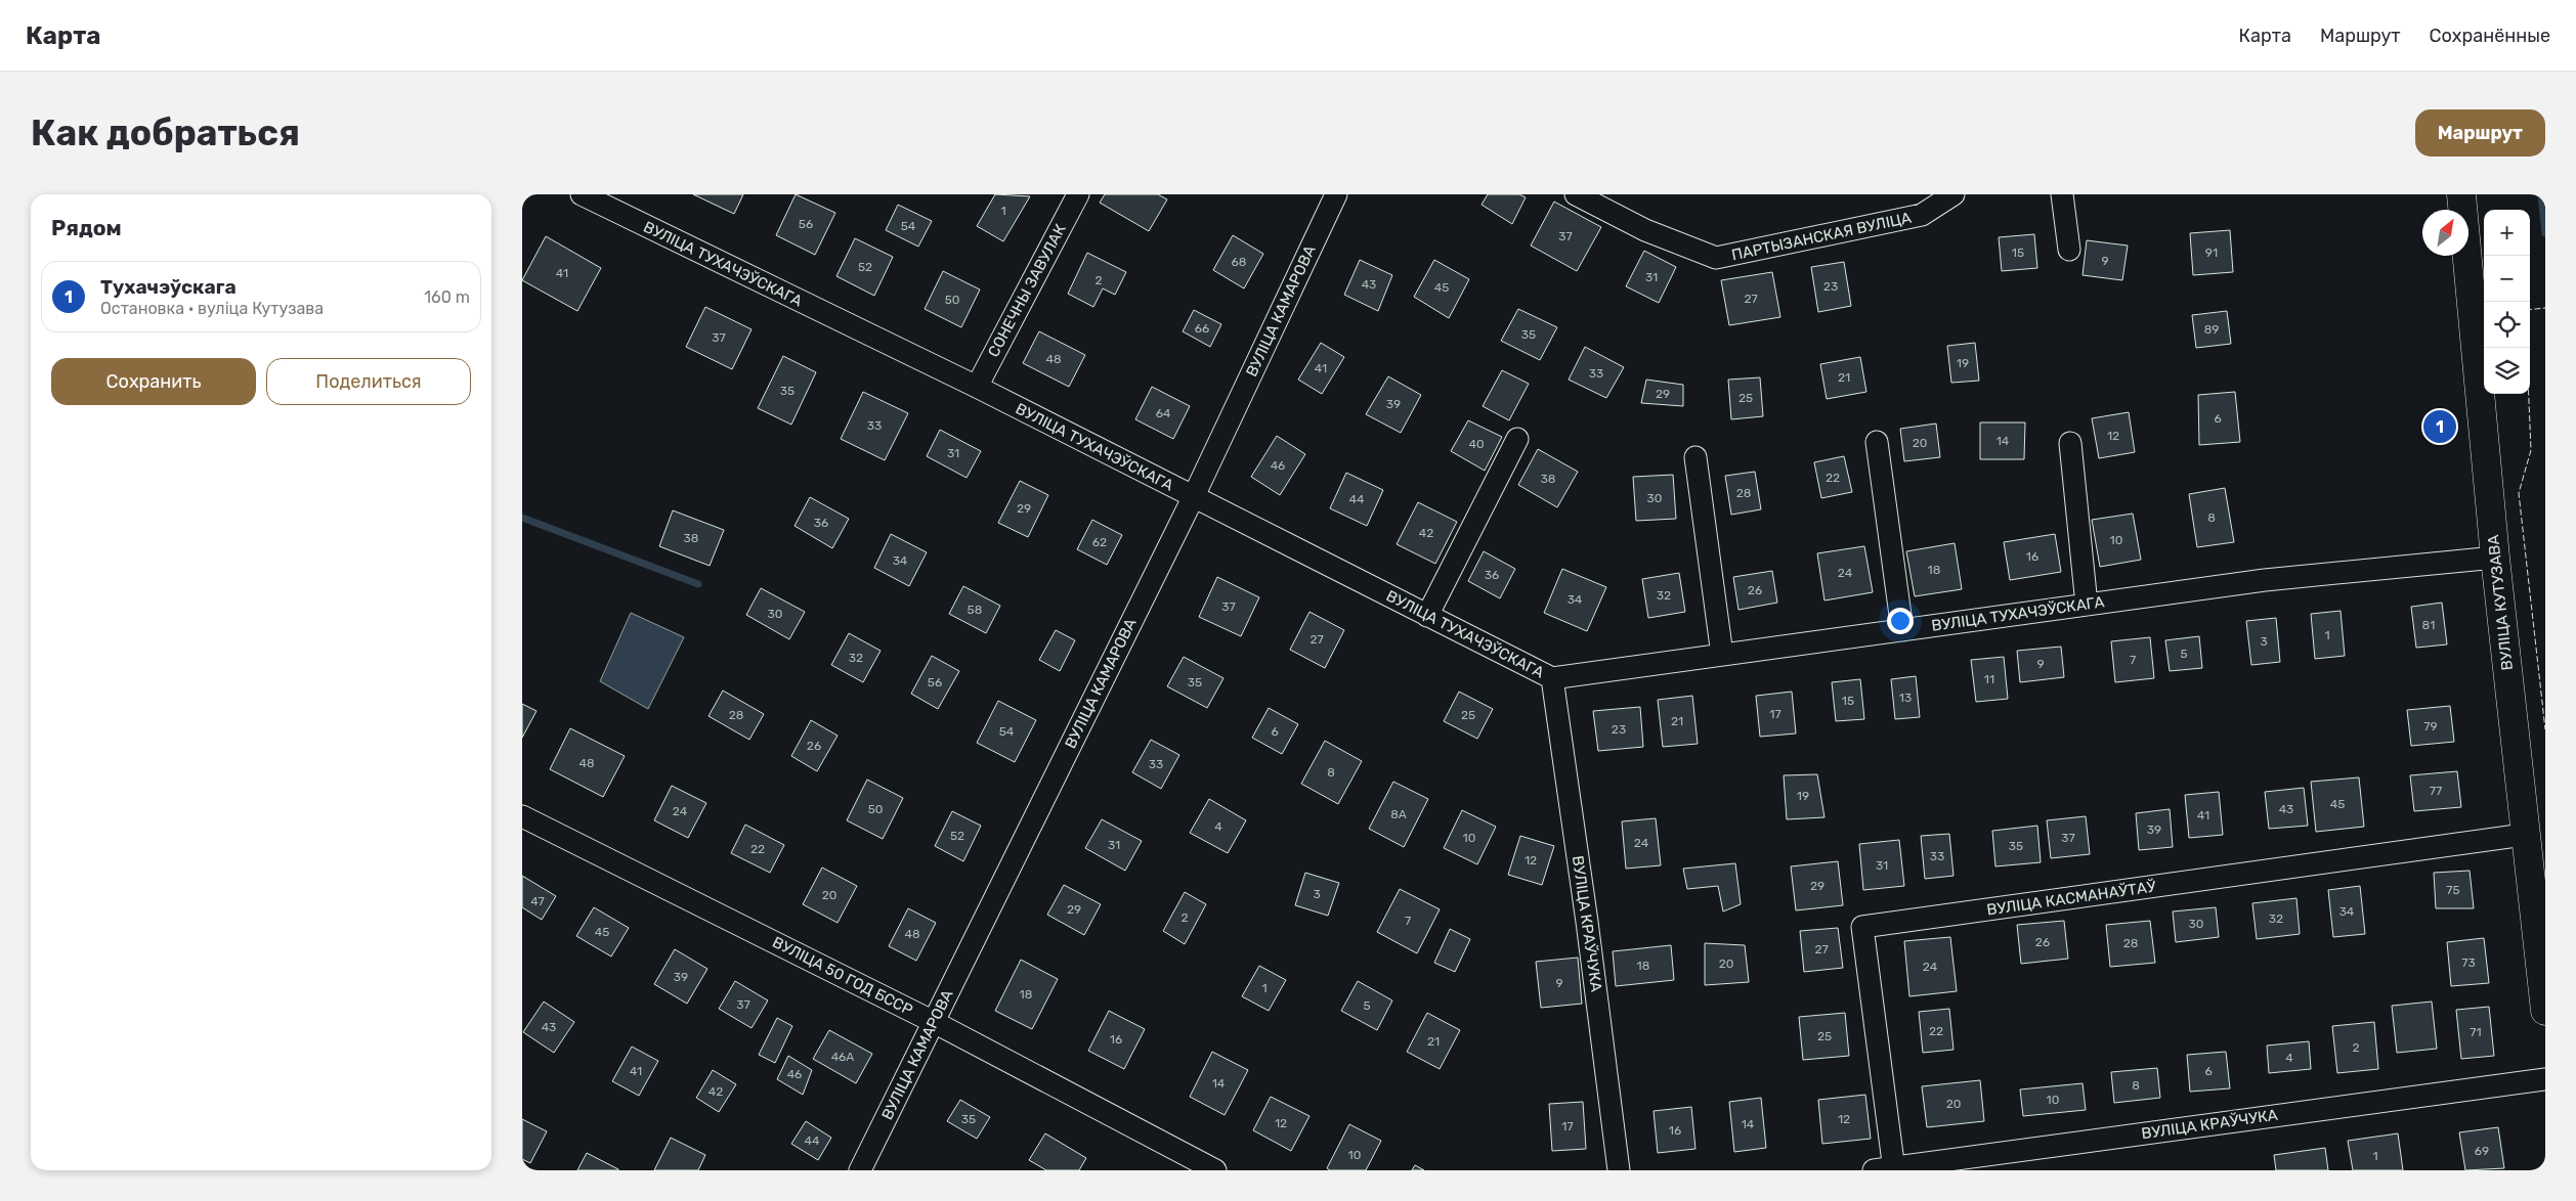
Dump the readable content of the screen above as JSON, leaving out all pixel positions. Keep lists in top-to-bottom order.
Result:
{
  "streets": {
    "main road": ["ВУЛІЦА КУТУЗАВА"],
    "street": [
      "ПАРТЫЗАНСКАЯ ВУЛІЦА",
      "ВУЛІЦА ТУХАЧЭЎСКАГА",
      "СОНЕЧНЫ ЗАВУЛАК",
      "ВУЛІЦА КАМАРОВА",
      "ВУЛІЦА КАСМАНАЎТАЎ",
      "ВУЛІЦА КРАЎЧУКА",
      "ВУЛІЦА 50 ГОД БССР"
    ]
  },
  "crossings": [
    ["ВУЛІЦА ТУХАЧЭЎСКАГА", "СОНЕЧНЫ ЗАВУЛАК"],
    ["ВУЛІЦА ТУХАЧЭЎСКАГА", "ВУЛІЦА КАМАРОВА"],
    ["ВУЛІЦА ТУХАЧЭЎСКАГА", "ВУЛІЦА КУТУЗАВА"],
    ["ВУЛІЦА ТУХАЧЭЎСКАГА", "ВУЛІЦА КРАЎЧУКА"],
    ["ВУЛІЦА КАМАРОВА", "ВУЛІЦА 50 ГОД БССР"],
    ["ВУЛІЦА КУТУЗАВА", "ВУЛІЦА КАСМАНАЎТАЎ"],
    ["ВУЛІЦА КАСМАНАЎТАЎ", "ВУЛІЦА КРАЎЧУКА"]
  ],
  "house_numbers": [
    "1",
    "56",
    "54",
    "37",
    "15",
    "91",
    "9",
    "68",
    "52",
    "41",
    "31",
    "2",
    "43",
    "23",
    "45",
    "27",
    "50",
    "66",
    "89",
    "35",
    "37",
    "48",
    "19",
    "41",
    "33",
    "21",
    "35",
    "29",
    "25",
    "39",
    "64",
    "6",
    "33",
    "12",
    "14",
    "20",
    "40",
    "31",
    "46",
    "22",
    "38",
    "28",
    "30",
    "44",
    "29",
    "8",
    "36",
    "42",
    "38",
    "10",
    "62",
    "16",
    "34",
    "18",
    "24",
    "36",
    "26",
    "32",
    "34",
    "37",
    "58",
    "30",
    "81",
    "1",
    "27",
    "3",
    "5",
    "32",
    "7",
    "9",
    "11",
    "56",
    "35",
    "13",
    "15",
    "17",
    "28",
    "25",
    "21",
    "79",
    "23",
    "54",
    "6",
    "26",
    "48",
    "33",
    "8",
    "77",
    "19",
    "45",
    "50",
    "43",
    "24",
    "8А",
    "41",
    "4",
    "39",
    "52",
    "10",
    "37",
    "24",
    "31",
    "35",
    "22",
    "33",
    "12",
    "31",
    "29",
    "75",
    "3",
    "20",
    "47",
    "29",
    "34",
    "2",
    "32",
    "7",
    "30",
    "45",
    "48",
    "26",
    "28",
    "27",
    "73",
    "20",
    "18",
    "24",
    "39",
    "9",
    "1",
    "18",
    "37",
    "5",
    "43",
    "22",
    "71",
    "25",
    "16",
    "21",
    "2",
    "46А",
    "4",
    "41",
    "6",
    "46",
    "14",
    "8",
    "42",
    "10",
    "20",
    "35",
    "12",
    "12",
    "14",
    "17",
    "16",
    "44",
    "69",
    "10",
    "1"
  ],
  "north": "top right",
  "page": {
    "header": "Карта",
    "nav": ["Карта", "Маршрут", "Сохранённые"],
    "buttons": [
      "Маршрут",
      ["Сохранить", "Поделиться"]
    ],
    "title": "Как добраться",
    "heading": "Рядом",
    "map_buttons": ["+", "−"],
    "list": [
      {
        "mark": "1",
        "name": "Тухачэўскага",
        "note": "Остановка · вуліца Кутузава",
        "value": "160 m"
      }
    ],
    "pins": "1"
  }
}
